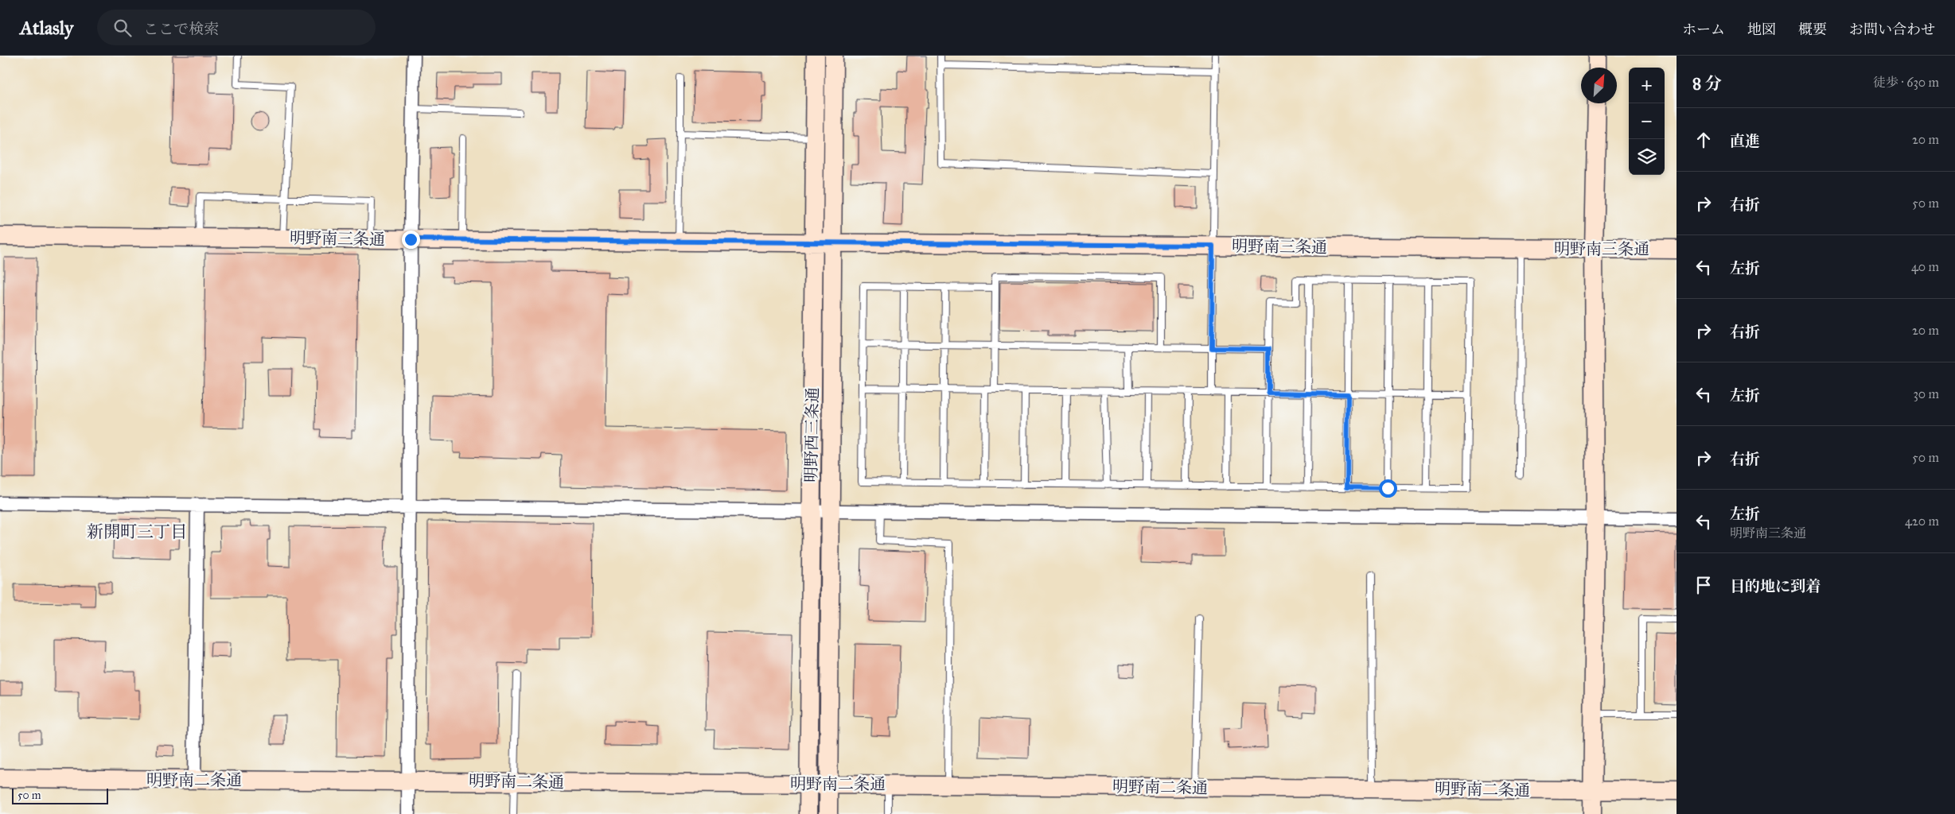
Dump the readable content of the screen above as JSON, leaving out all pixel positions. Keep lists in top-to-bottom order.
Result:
{
  "streets": {
    "street": ["明野南三条通", "明野西三条通", "明野南二条通"]
  },
  "crossings": [
    ["明野南三条通", "明野西三条通"],
    ["明野西三条通", "明野南二条通"]
  ],
  "districts": ["新開町三丁目"],
  "scale_bar": "50 m",
  "north": "top right",
  "page": {
    "header": "Atlasly",
    "search": "ここで検索",
    "nav": [
      "ホーム",
      "地図",
      "概要",
      "お問い合わせ"
    ],
    "heading": ["8 分", "徒歩 · 630 m"],
    "map_buttons": ["+", "−"],
    "list": [
      ["直進", "20 m"],
      ["右折", "50 m"],
      ["左折", "40 m"],
      ["右折", "20 m"],
      ["左折", "30 m"],
      ["右折", "50 m"],
      ["左折", "明野南三条通", "420 m"],
      "目的地に到着"
    ],
    "scale": "50 m"
  }
}
